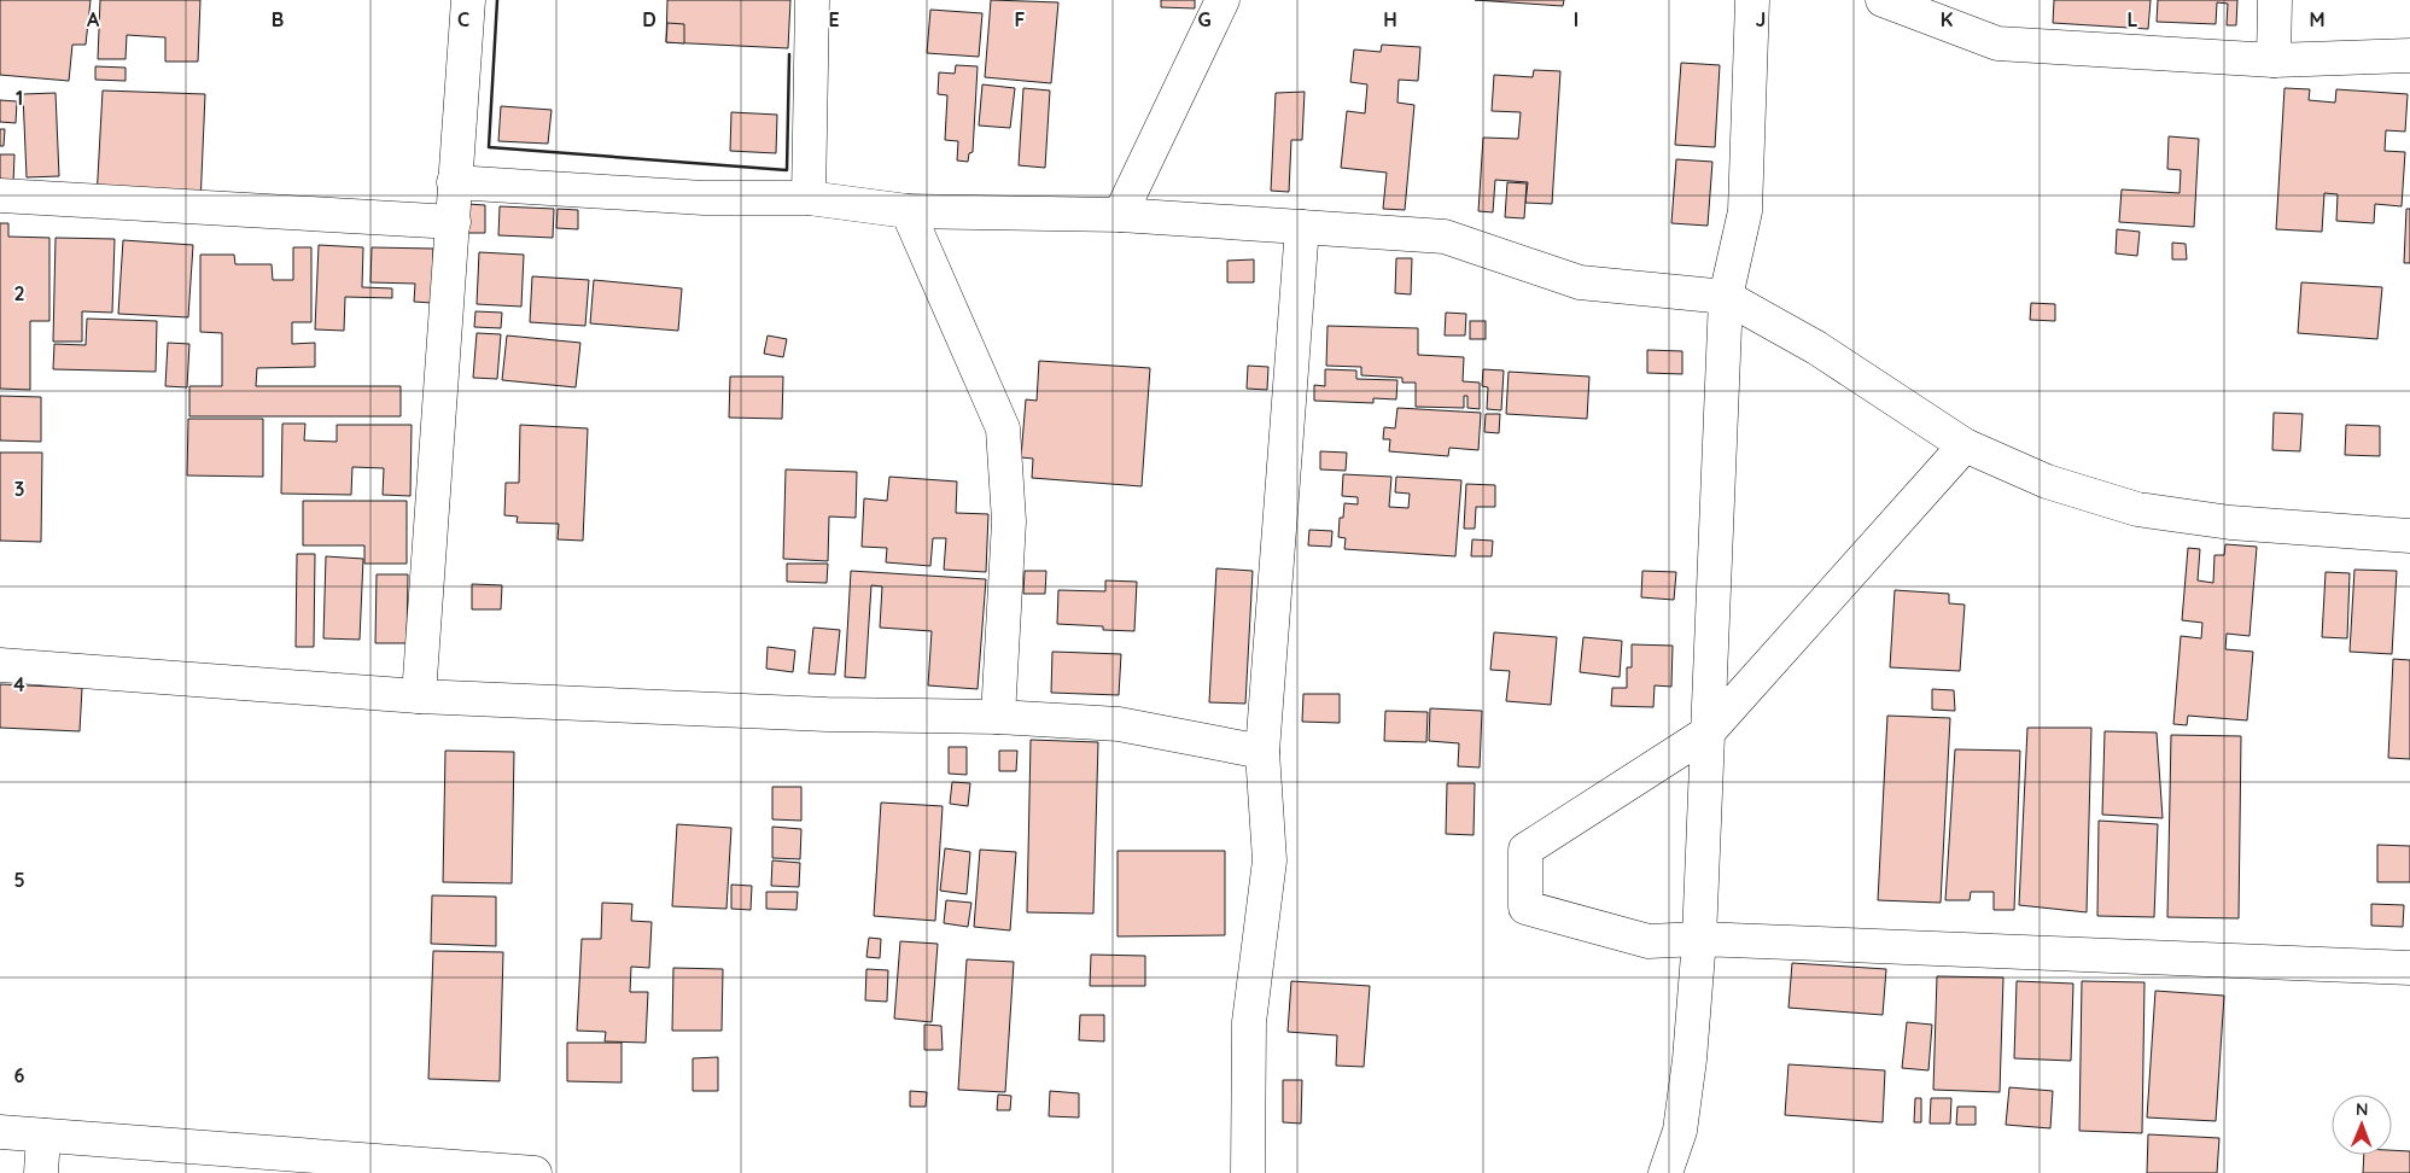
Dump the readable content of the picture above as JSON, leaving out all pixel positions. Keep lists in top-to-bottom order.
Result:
{
  "north": "top",
  "grid": {
    "columns": [
      "A",
      "B",
      "C",
      "D",
      "E",
      "F",
      "G",
      "H",
      "I",
      "J",
      "K",
      "L",
      "M"
    ],
    "rows": [
      "1",
      "2",
      "3",
      "4",
      "5",
      "6"
    ]
  }
}
